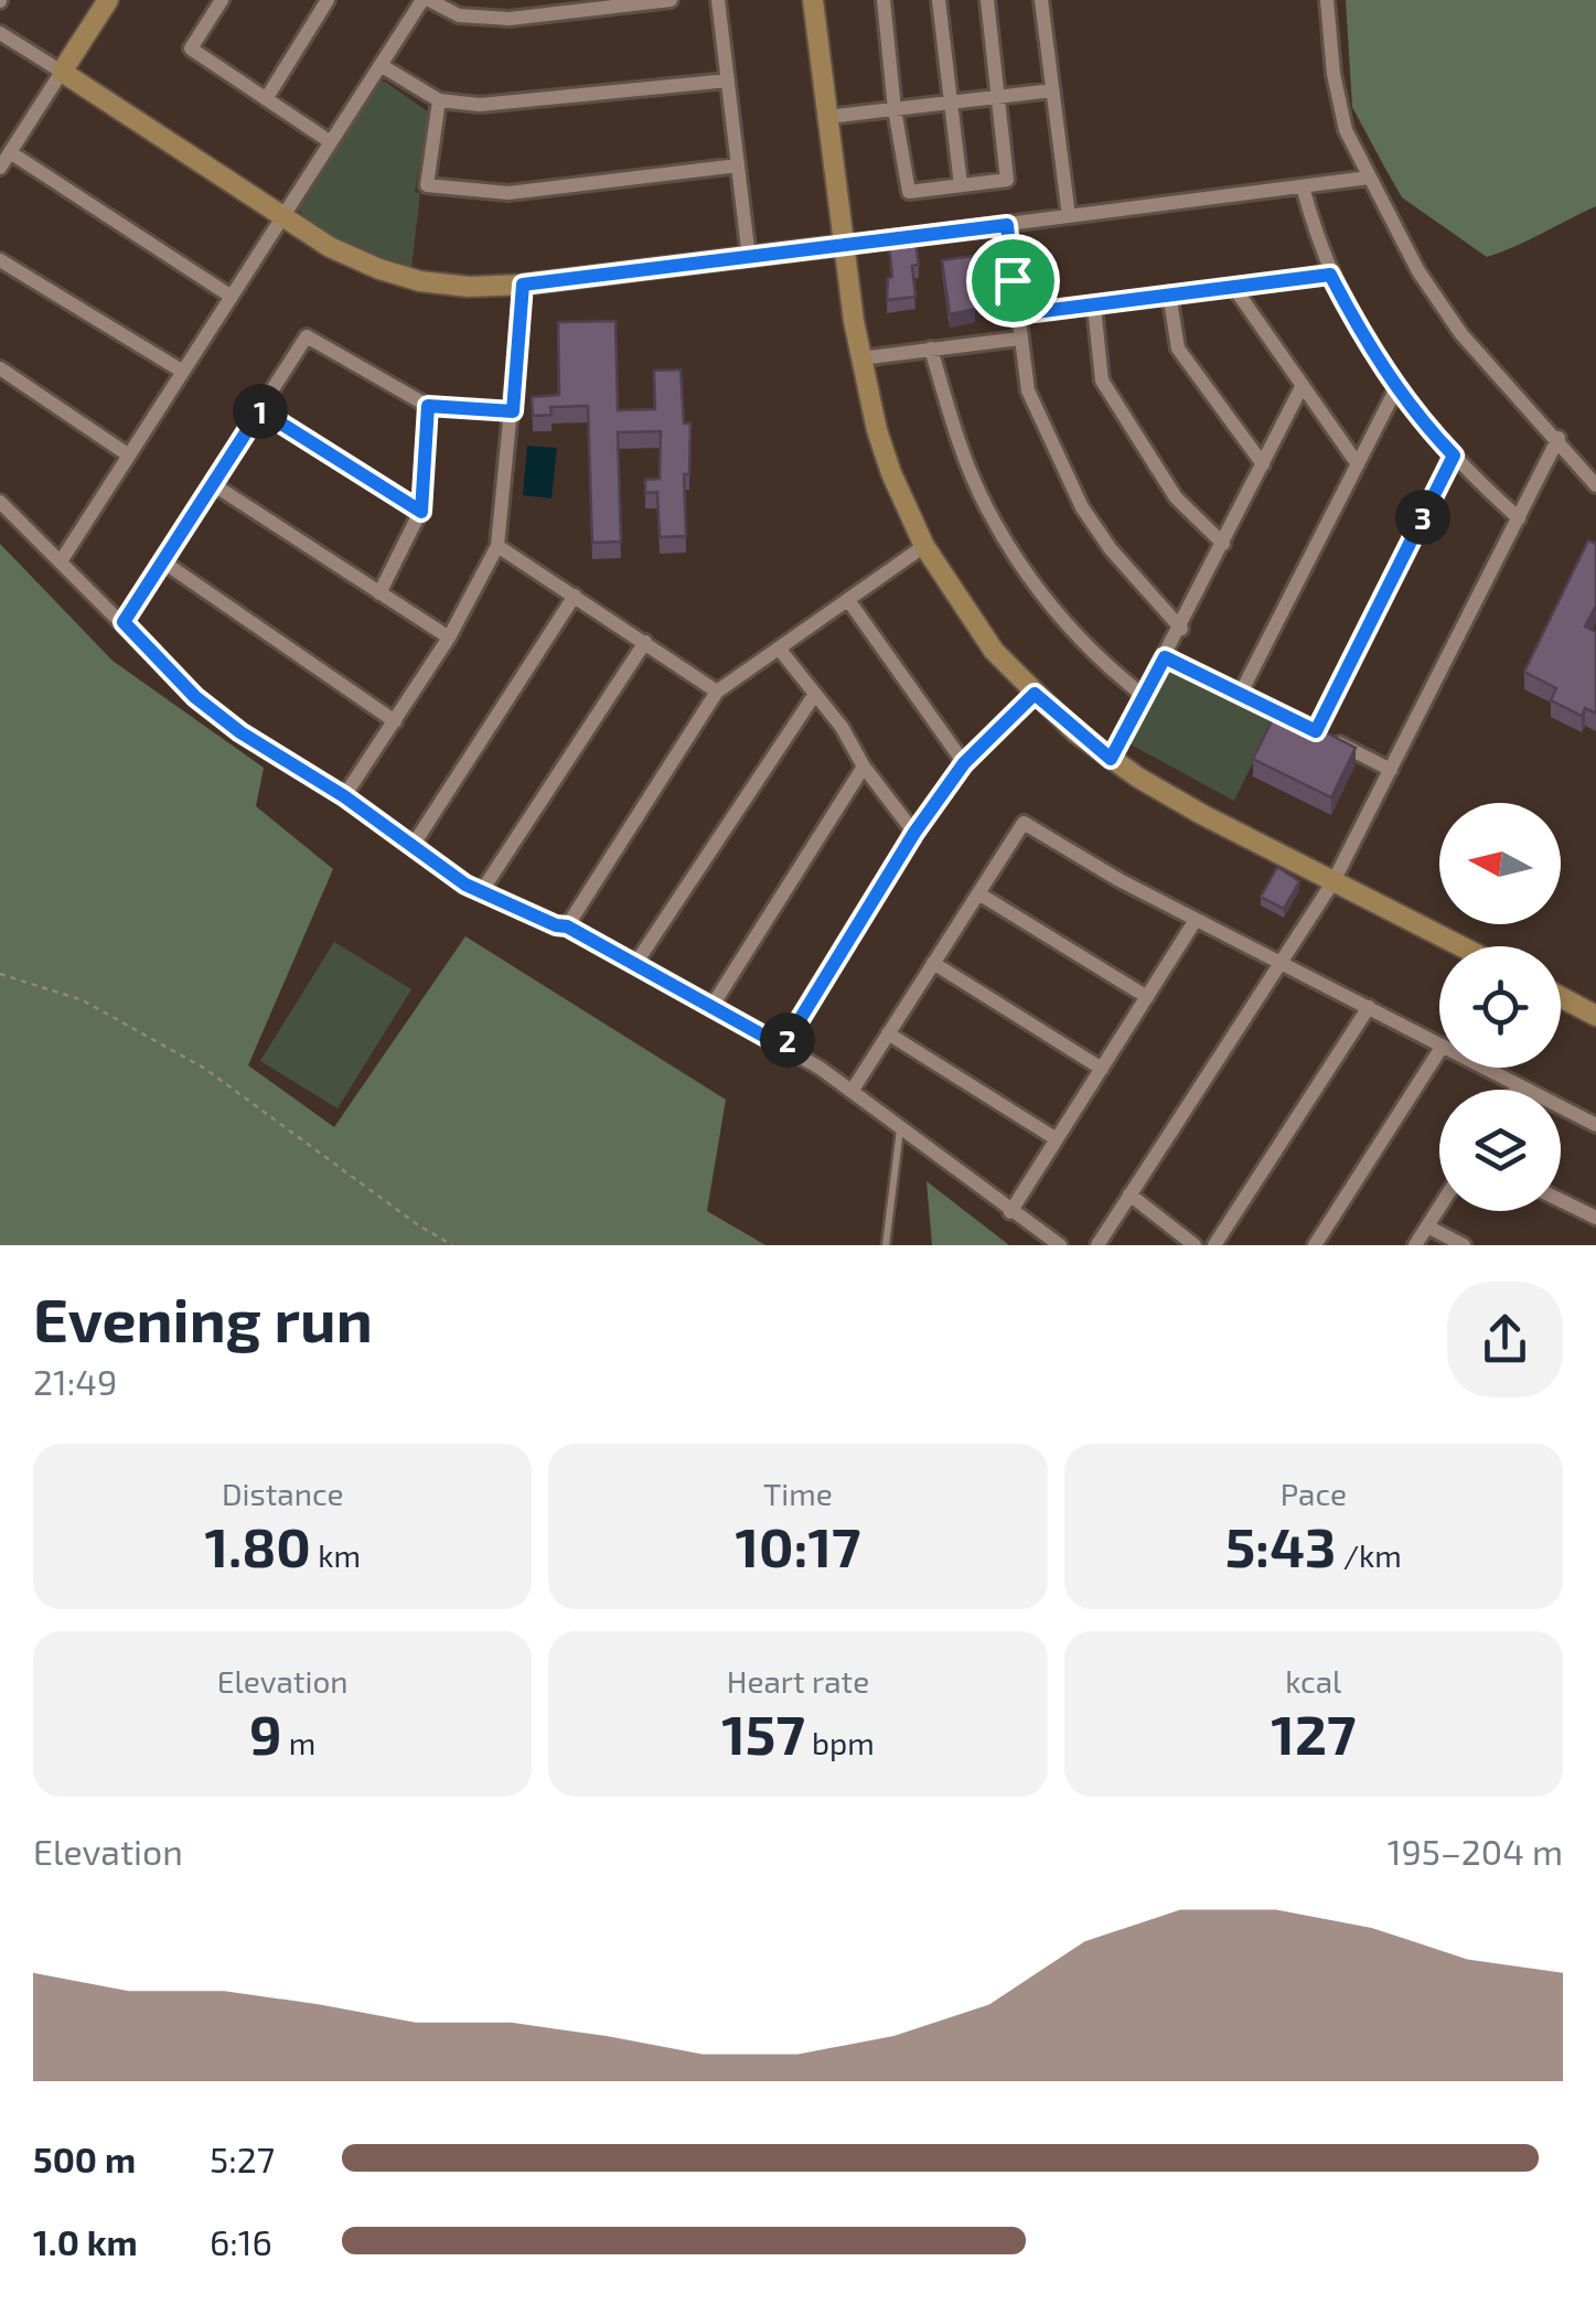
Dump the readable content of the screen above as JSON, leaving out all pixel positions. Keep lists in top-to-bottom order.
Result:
{
  "north": "left",
  "page": {
    "pins": ["1", "3", "2"],
    "heading": ["Evening run", "21:49"],
    "stats": [
      ["Distance", "1.80 km"],
      ["Time", "10:17"],
      ["Pace", "5:43 /km"],
      ["Elevation", "9 m"],
      ["Heart rate", "157 bpm"],
      ["kcal", "127"]
    ],
    "chart": ["Elevation", "195–204 m"],
    "list": [
      {
        "name": "500 m",
        "note": "5:27"
      },
      {
        "name": "1.0 km",
        "note": "6:16"
      }
    ]
  }
}
